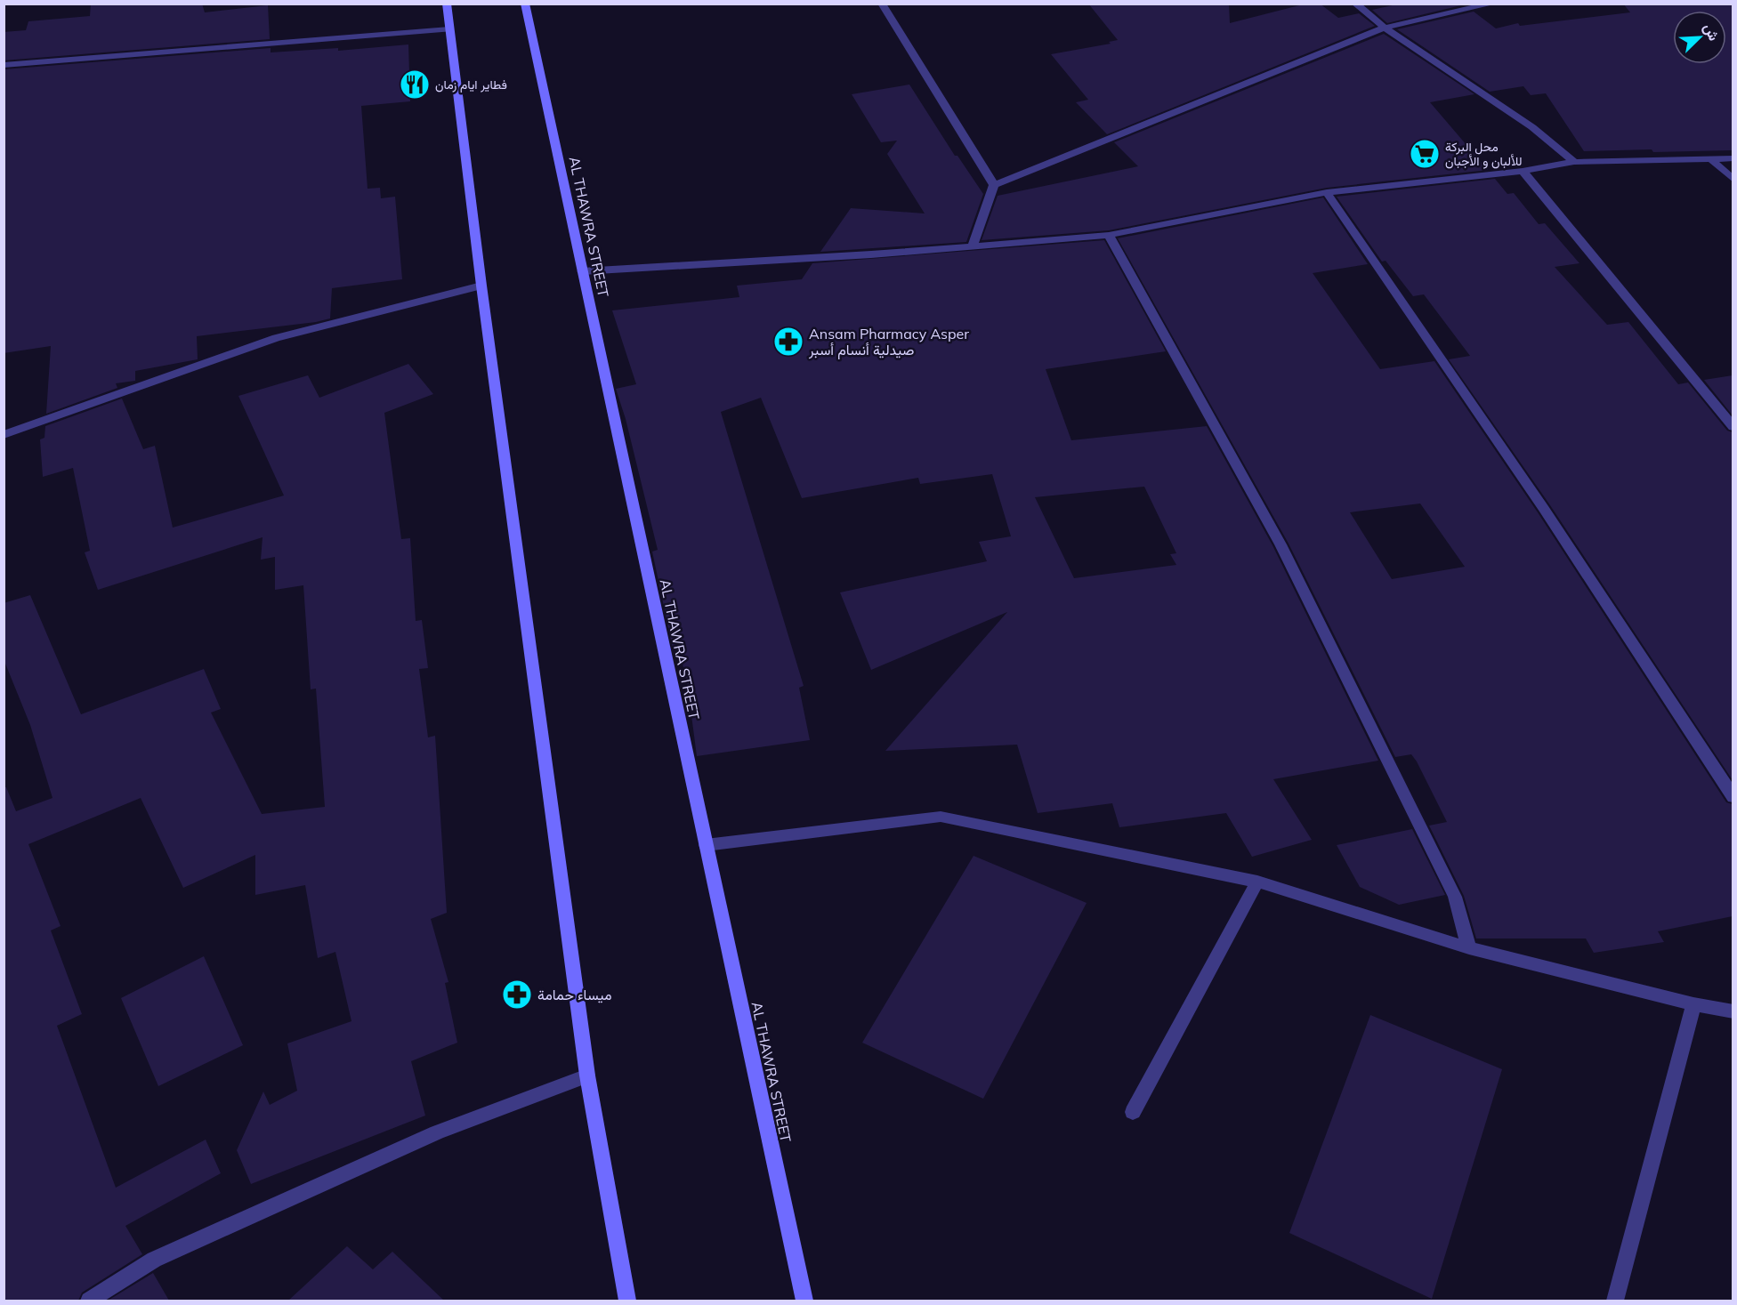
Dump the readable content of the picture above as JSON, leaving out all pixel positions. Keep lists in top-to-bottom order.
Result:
{
  "streets": {
    "main road": ["AL THAWRA STREET"]
  },
  "places": {
    "restaurant": ["فطاير ايام زمان"],
    "supermarket": ["محل البركة للألبان و الأجبان"],
    "pharmacy": ["Ansam Pharmacy Asper صيدلية أنسام أسبر", "ميساء حمامة"]
  },
  "north": "top right"
}
